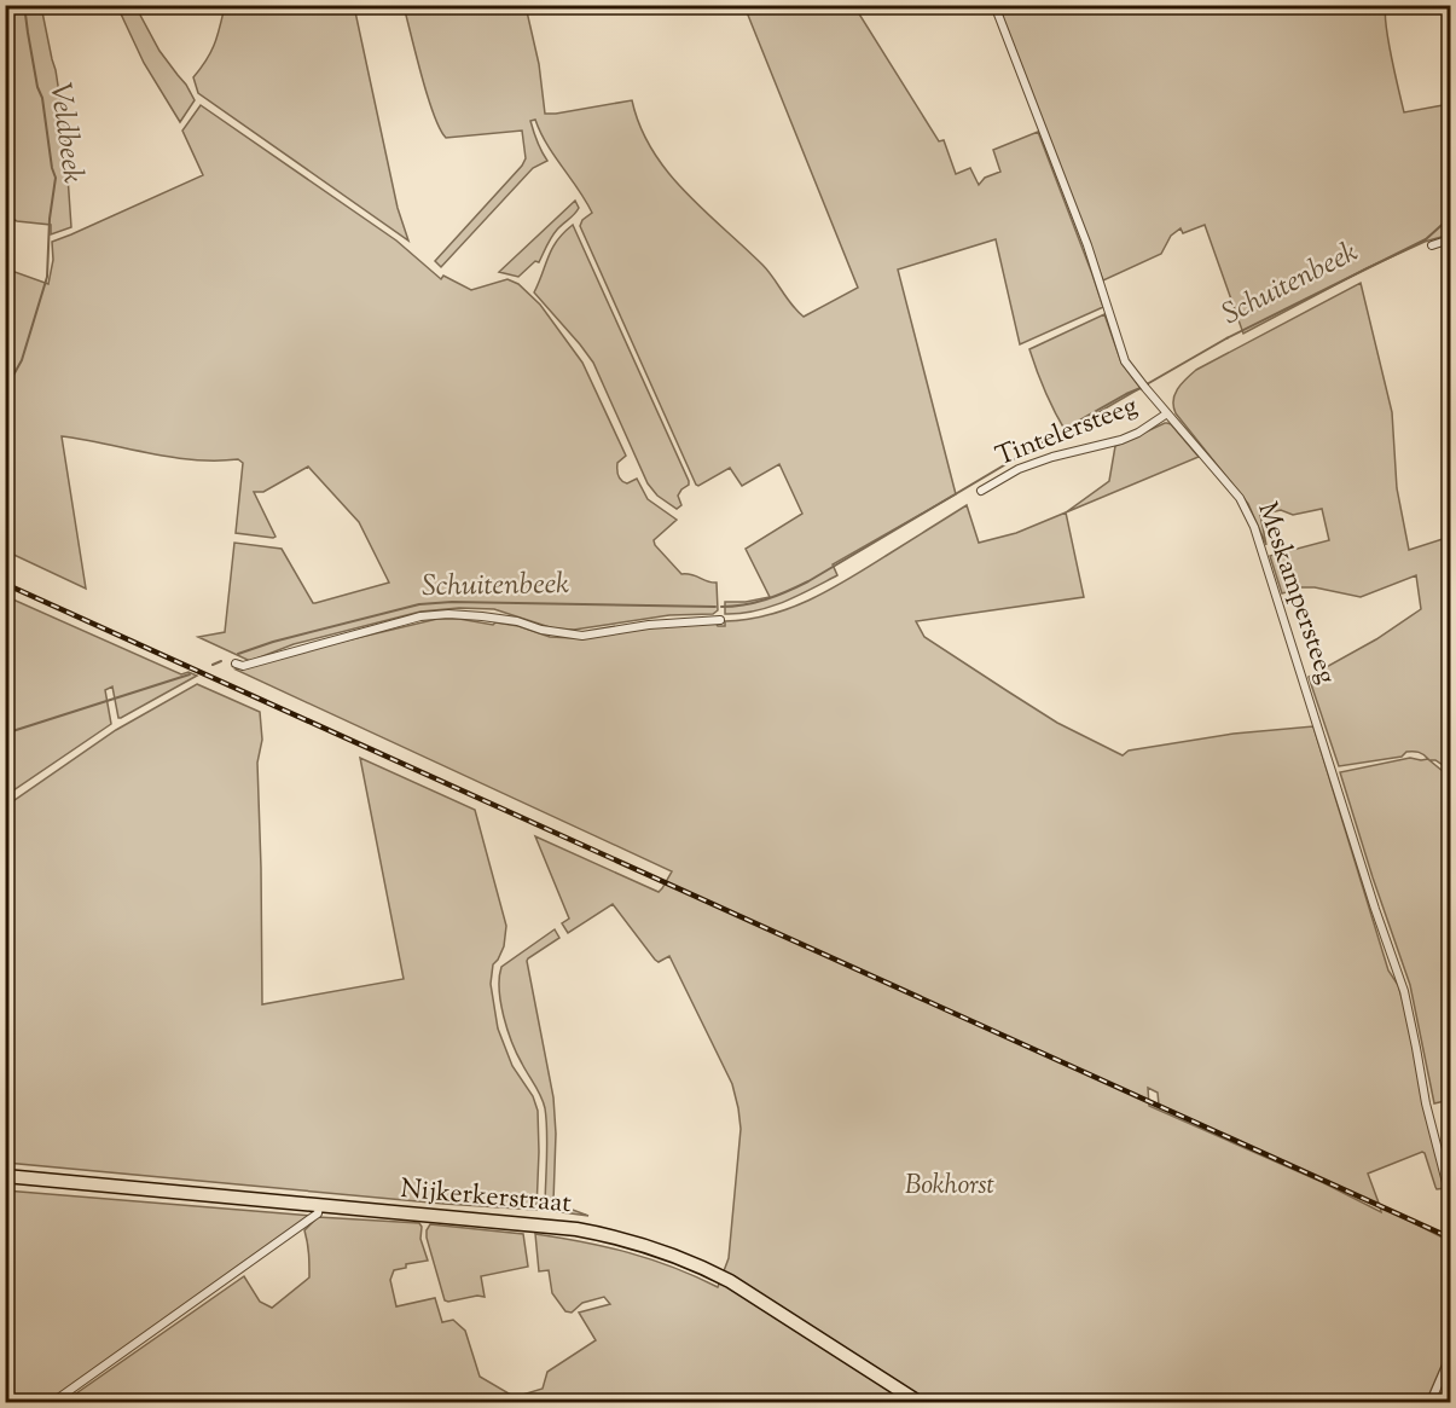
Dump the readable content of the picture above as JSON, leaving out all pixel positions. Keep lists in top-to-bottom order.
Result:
{
  "streets": {
    "main road": ["Nijkerkerstraat"],
    "street": ["Tintelersteeg", "Meskampersteeg"]
  },
  "crossings": [
    ["Tintelersteeg", "Meskampersteeg"]
  ],
  "water": ["Veldbeek", "Schuitenbeek"],
  "parks": ["Bokhorst"]
}
